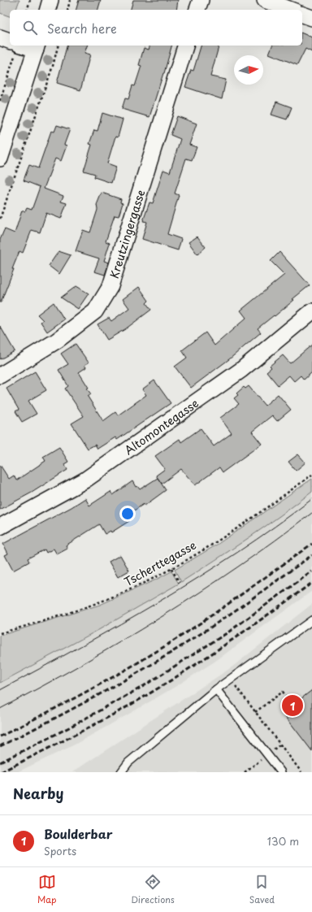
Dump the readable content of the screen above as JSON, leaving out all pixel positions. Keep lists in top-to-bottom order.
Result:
{
  "streets": {
    "street": ["Kreutzingergasse", "Altomontegasse"],
    "path": ["Tscherttegasse"]
  },
  "north": "right",
  "page": {
    "search": "Search here",
    "pins": "1",
    "heading": "Nearby",
    "list": [
      {
        "mark": "1",
        "name": "Boulderbar",
        "note": "Sports",
        "value": "130 m"
      }
    ],
    "nav": ["Map", "Directions", "Saved"]
  }
}
